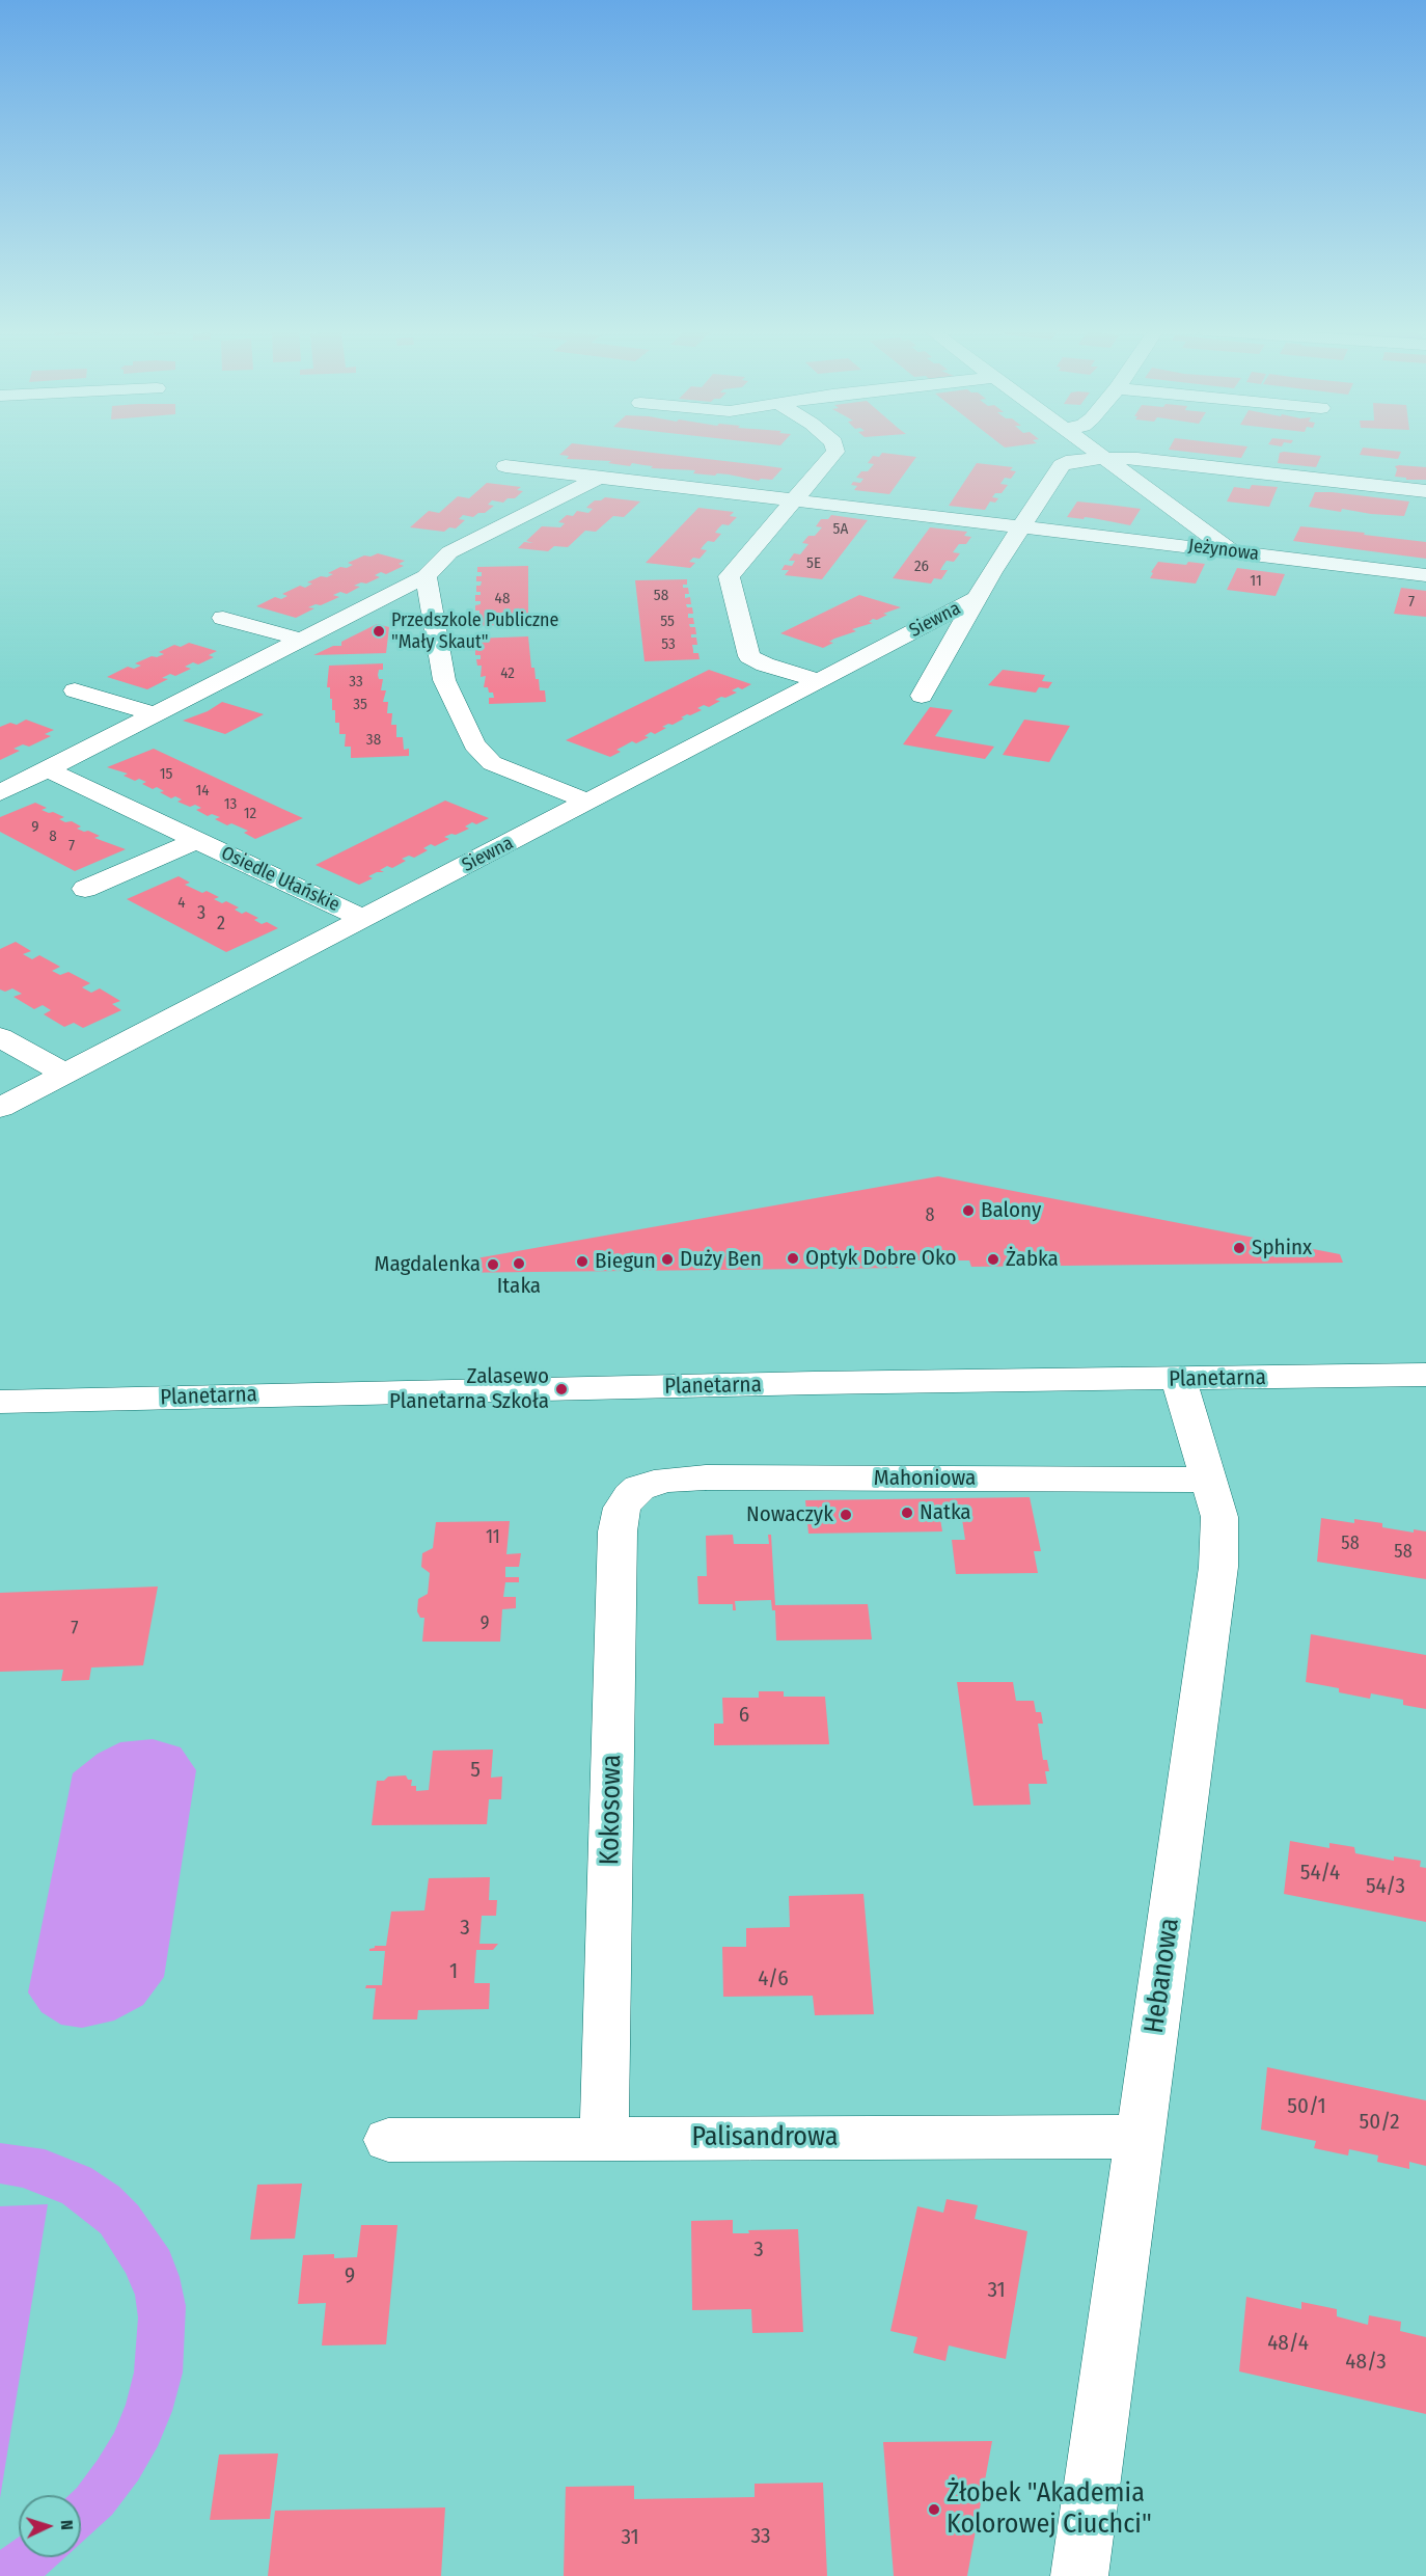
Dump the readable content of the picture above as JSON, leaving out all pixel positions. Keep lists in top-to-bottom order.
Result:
{
  "streets": {
    "street": [
      "Jeżynowa",
      "Siewna",
      "Osiedle Ułańskie",
      "Planetarna",
      "Mahoniowa",
      "Kokosowa",
      "Hebanowa",
      "Palisandrowa"
    ]
  },
  "crossings": [
    ["Jeżynowa", "Siewna"],
    ["Siewna", "Osiedle Ułańskie"],
    ["Planetarna", "Hebanowa"],
    ["Mahoniowa", "Kokosowa"],
    ["Mahoniowa", "Hebanowa"],
    ["Kokosowa", "Palisandrowa"],
    ["Hebanowa", "Palisandrowa"]
  ],
  "places": [
    "Przedszkole Publiczne \"Mały Skaut\"",
    "Balony",
    "Sphinx",
    "Optyk Dobre Oko",
    "Duży Ben",
    "Żabka",
    "Biegun",
    "Itaka",
    "Magdalenka",
    "Zalasewo Planetarna Szkoła",
    "Natka",
    "Nowaczyk",
    "Żłobek \"Akademia Kolorowej Ciuchci\""
  ],
  "house_numbers": [
    "5A",
    "5E",
    "26",
    "11",
    "58",
    "48",
    "7",
    "55",
    "53",
    "42",
    "33",
    "35",
    "38",
    "15",
    "14",
    "13",
    "12",
    "9",
    "8",
    "7",
    "4",
    "3",
    "2",
    "8",
    "11",
    "58",
    "58",
    "9",
    "7",
    "6",
    "5",
    "54/4",
    "54/3",
    "3",
    "1",
    "4/6",
    "50/1",
    "50/2",
    "3",
    "9",
    "31",
    "48/4",
    "48/3",
    "33",
    "31"
  ],
  "north": "right"
}
